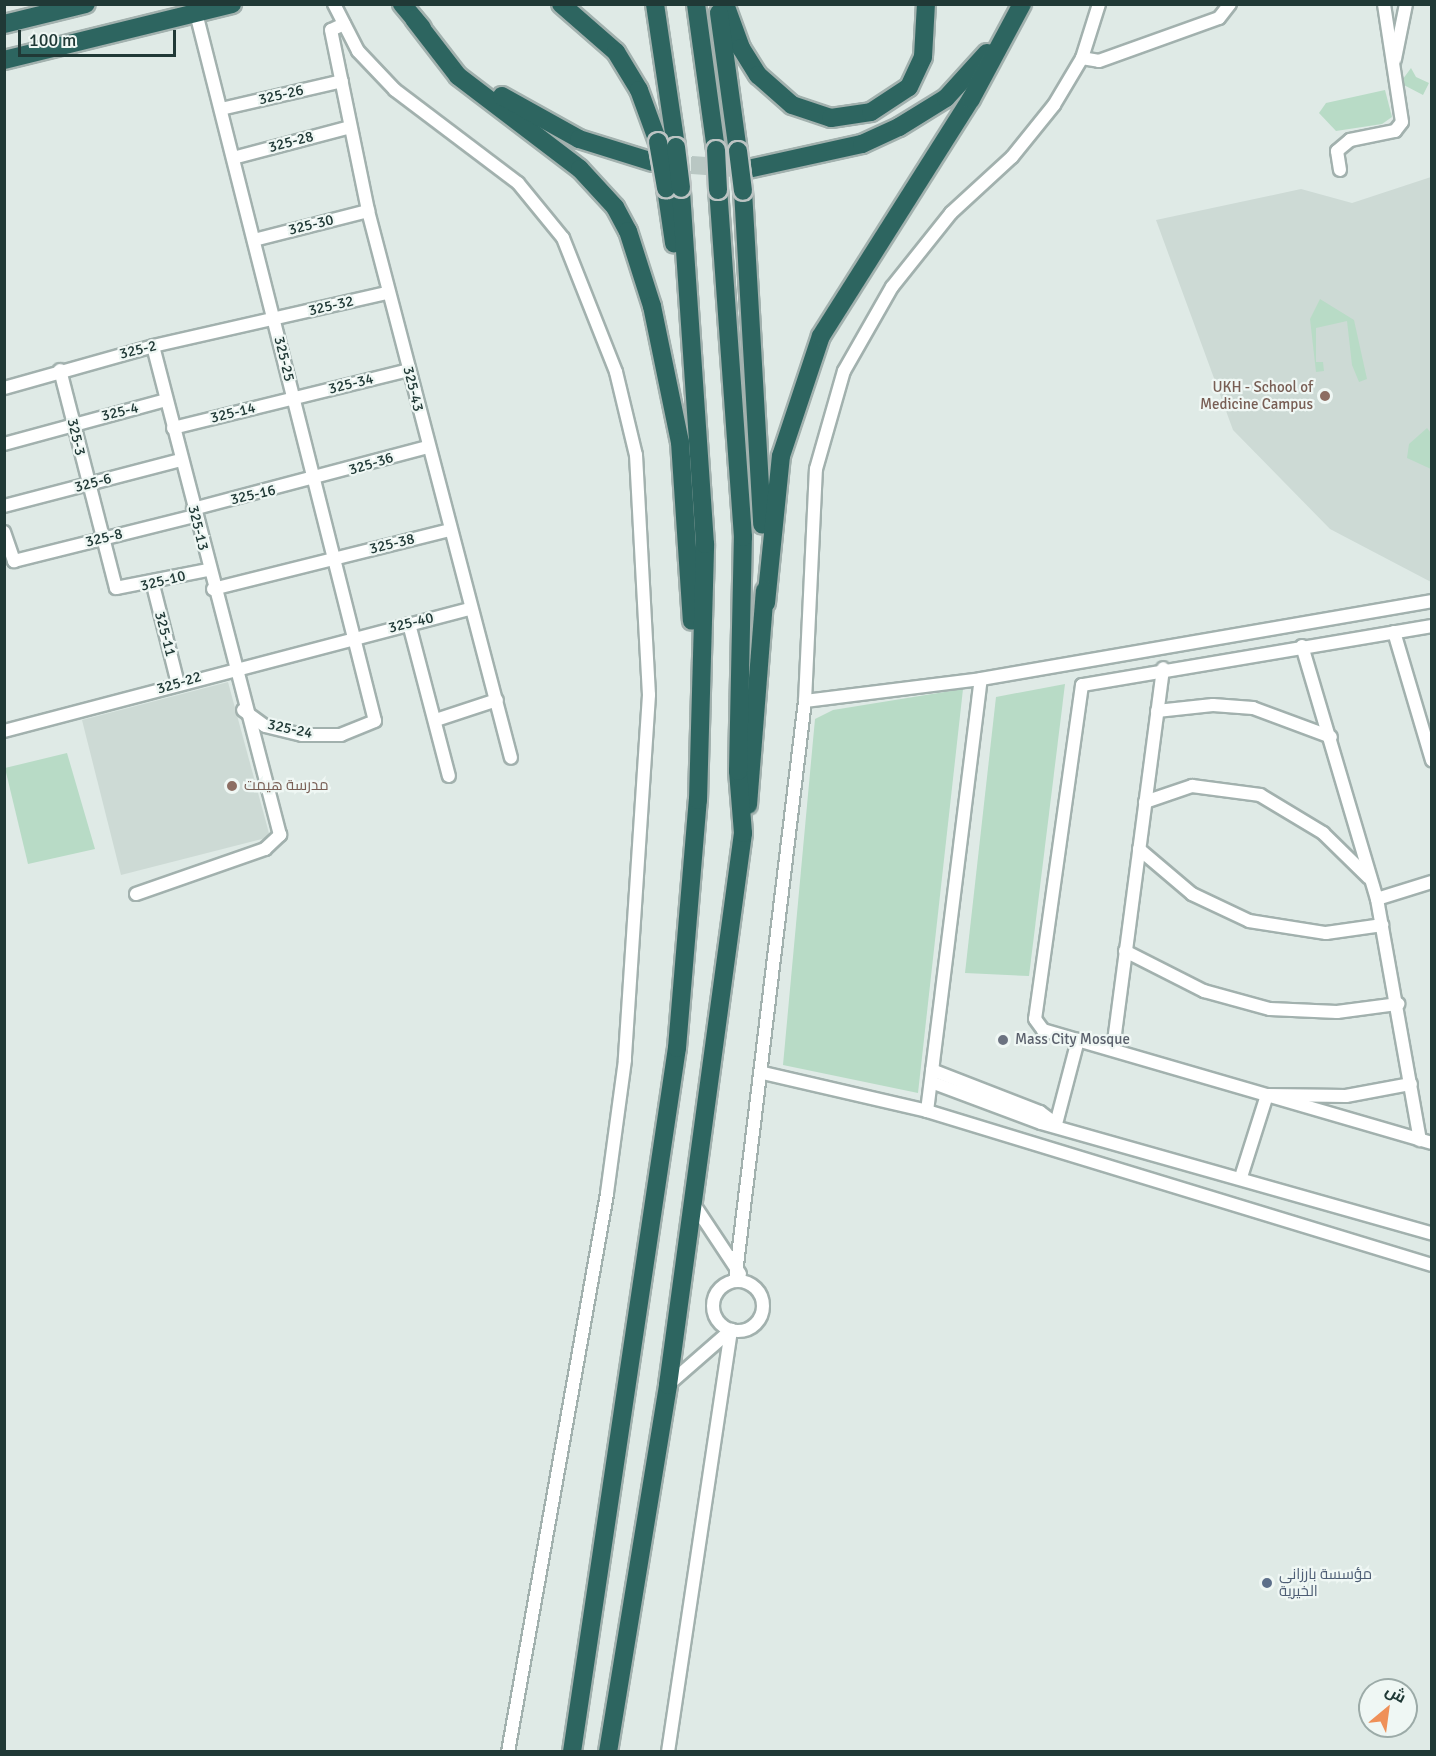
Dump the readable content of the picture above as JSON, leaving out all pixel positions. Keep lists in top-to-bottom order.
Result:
{
  "streets": {
    "street": [
      "325-26",
      "325-28",
      "325-30",
      "325-32",
      "325-2",
      "325-25",
      "325-34",
      "325-43",
      "325-4",
      "325-14",
      "325-3",
      "325-36",
      "325-6",
      "325-16",
      "325-13",
      "325-8",
      "325-38",
      "325-10",
      "325-40",
      "325-11",
      "325-22",
      "325-24"
    ]
  },
  "crossings": [
    ["325-26", "325-25"],
    ["325-26", "325-43"],
    ["325-28", "325-25"],
    ["325-28", "325-43"],
    ["325-30", "325-25"],
    ["325-30", "325-43"],
    ["325-32", "325-2"],
    ["325-32", "325-25"],
    ["325-32", "325-43"],
    ["325-2", "325-25"],
    ["325-2", "325-3"],
    ["325-2", "325-13"],
    ["325-25", "325-34"],
    ["325-25", "325-14"],
    ["325-25", "325-36"],
    ["325-25", "325-16"],
    ["325-25", "325-38"],
    ["325-25", "325-40"],
    ["325-25", "325-22"],
    ["325-25", "325-24"],
    ["325-34", "325-43"],
    ["325-34", "325-14"],
    ["325-43", "325-36"],
    ["325-43", "325-38"],
    ["325-43", "325-40"],
    ["325-4", "325-3"],
    ["325-4", "325-13"],
    ["325-14", "325-13"],
    ["325-3", "325-6"],
    ["325-3", "325-8"],
    ["325-3", "325-10"],
    ["325-36", "325-16"],
    ["325-6", "325-13"],
    ["325-16", "325-13"],
    ["325-16", "325-8"],
    ["325-13", "325-8"],
    ["325-13", "325-38"],
    ["325-13", "325-10"],
    ["325-13", "325-22"],
    ["325-13", "325-24"],
    ["325-10", "325-11"],
    ["325-40", "325-22"],
    ["325-11", "325-22"]
  ],
  "places": [
    "UKH - School of Medicine Campus",
    "مدرسة هيمت",
    "Mass City Mosque",
    "مؤسسة بارزانی الخیریة"
  ],
  "scale_bar": "100 m",
  "north": "top right"
}
